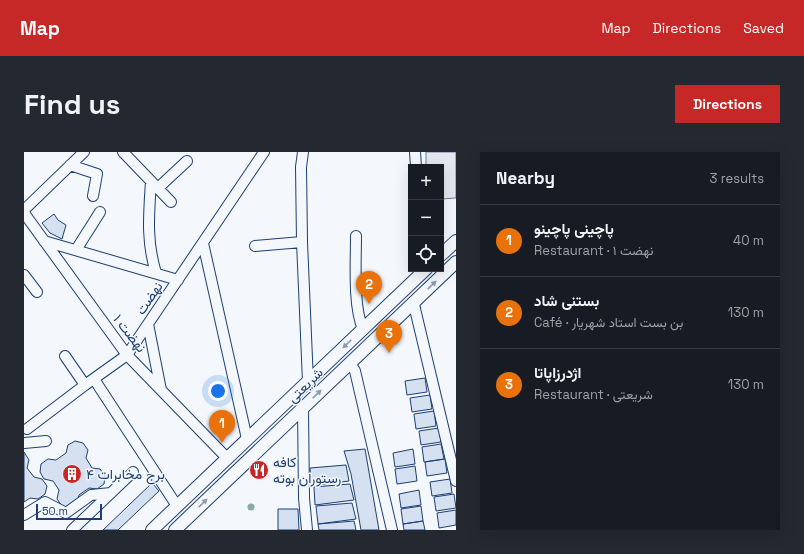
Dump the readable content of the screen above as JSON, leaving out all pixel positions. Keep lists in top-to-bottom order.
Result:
{
  "streets": {
    "main road": ["شریعتی"],
    "street": ["نهضت", "نهضت ۱"]
  },
  "crossings": [
    ["نهضت", "نهضت ۱"],
    ["نهضت ۱", "شریعتی"]
  ],
  "places": {
    "restaurant": ["کافه رستوران بوته"],
    "building": ["برج مخابرات ۴"]
  },
  "scale_bar": "50 m",
  "page": {
    "header": "Map",
    "nav": ["Map", "Directions", "Saved"],
    "buttons": "Directions",
    "title": "Find us",
    "heading": ["Nearby", "3 results"],
    "map_buttons": ["+", "−"],
    "list": [
      {
        "mark": "1",
        "name": "پاچینی پاچینو",
        "note": "Restaurant · نهضت ۱",
        "value": "40 m"
      },
      {
        "mark": "2",
        "name": "بستنی شاد",
        "note": "Café · بن بست استاد شهریار",
        "value": "130 m"
      },
      {
        "mark": "3",
        "name": "اژدرزاپاتا",
        "note": "Restaurant · شریعتی",
        "value": "130 m"
      }
    ],
    "pins": ["2", "3", "1"],
    "scale": "50 m"
  }
}
